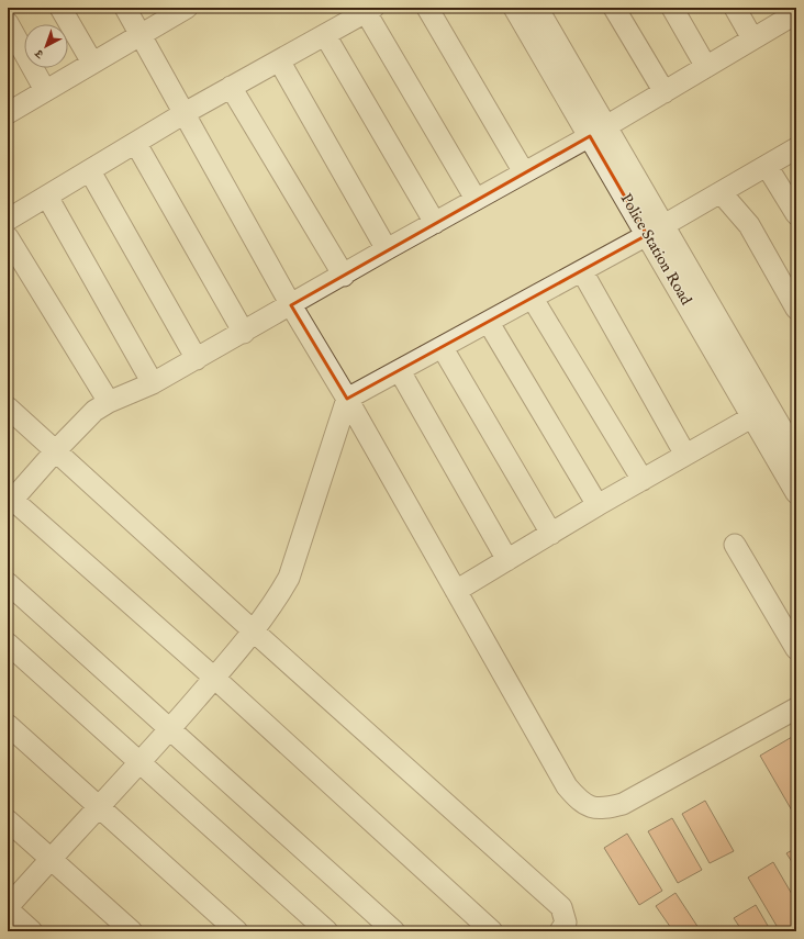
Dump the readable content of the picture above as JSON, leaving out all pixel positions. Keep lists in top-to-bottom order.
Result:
{
  "streets": {
    "street": ["Police Station Road"]
  },
  "north": "bottom left"
}
